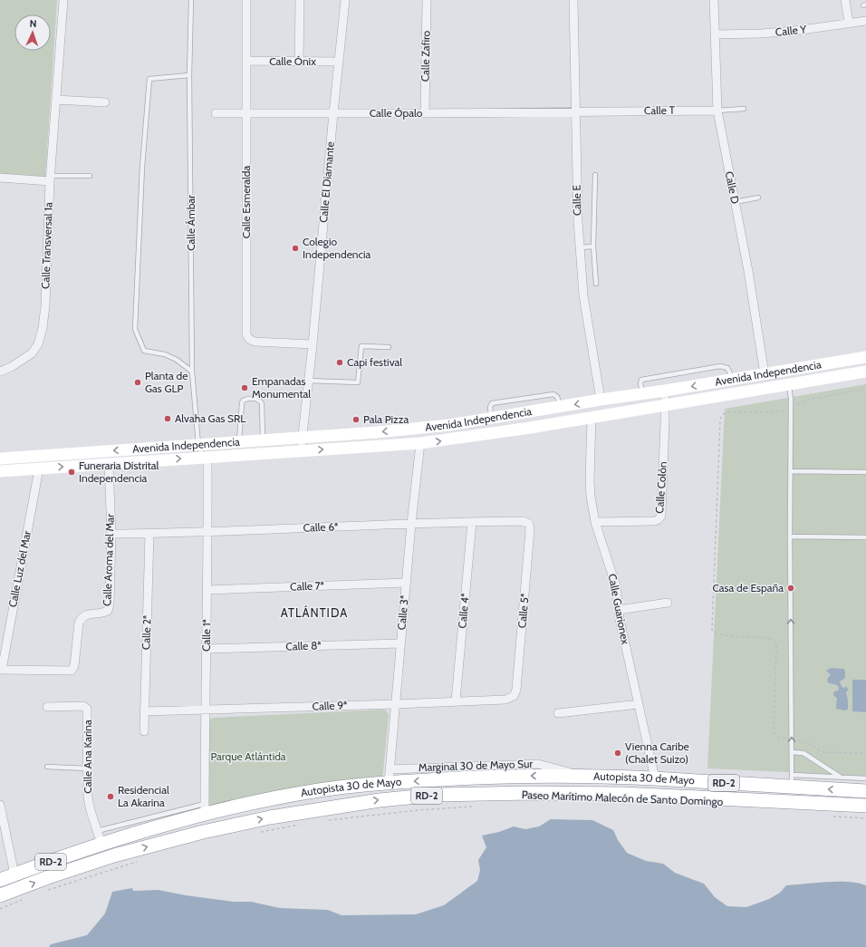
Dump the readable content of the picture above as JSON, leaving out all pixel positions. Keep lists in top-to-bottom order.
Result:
{
  "streets": {
    "highway": ["Autopista 30 de Mayo", "RD-2"],
    "main road": ["Avenida Independencia"],
    "street": [
      "Calle Y",
      "Calle Zafiro",
      "Calle Ónix",
      "Calle T",
      "Calle Ópalo",
      "Calle El Diamante",
      "Calle D",
      "Calle E",
      "Calle Esmeralda",
      "Calle Transversal 1a",
      "Calle Colón",
      "Calle 6ª",
      "Calle Aroma del Mar",
      "Calle Luz del Mar",
      "Calle 7ª",
      "Calle Guarionex",
      "Calle 4ª",
      "Calle 5ª",
      "Calle 3ª",
      "Calle 2ª",
      "Calle 1ª",
      "Calle 8ª",
      "Calle 9ª",
      "Calle Ana Karina",
      "Marginal 30 de Mayo Sur"
    ],
    "lane": ["Calle Ámbar"]
  },
  "crossings": [
    ["Calle Y", "Calle D"],
    ["Calle Zafiro", "Calle Ópalo"],
    ["Calle Ónix", "Calle El Diamante"],
    ["Calle Ónix", "Calle Esmeralda"],
    ["Calle T", "Calle Ópalo"],
    ["Calle T", "Calle D"],
    ["Calle T", "Calle E"],
    ["Calle Ópalo", "Calle El Diamante"],
    ["Calle Ópalo", "Calle E"],
    ["Calle Ópalo", "Calle Esmeralda"],
    ["Calle El Diamante", "Calle Esmeralda"],
    ["Calle El Diamante", "Avenida Independencia"],
    ["Calle D", "Avenida Independencia"],
    ["Calle E", "Avenida Independencia"],
    ["Calle Ámbar", "Avenida Independencia"],
    ["Avenida Independencia", "Calle Colón"],
    ["Avenida Independencia", "Calle Aroma del Mar"],
    ["Avenida Independencia", "Calle Luz del Mar"],
    ["Avenida Independencia", "Calle Guarionex"],
    ["Avenida Independencia", "Calle 3ª"],
    ["Avenida Independencia", "Calle 1ª"],
    ["Calle Colón", "Calle Guarionex"],
    ["Calle 6ª", "Calle Aroma del Mar"],
    ["Calle 6ª", "Calle 4ª"],
    ["Calle 6ª", "Calle 5ª"],
    ["Calle 6ª", "Calle 3ª"],
    ["Calle 6ª", "Calle 2ª"],
    ["Calle 6ª", "Calle 1ª"],
    ["Calle Aroma del Mar", "Calle Luz del Mar"],
    ["Calle 7ª", "Calle 3ª"],
    ["Calle 7ª", "Calle 1ª"],
    ["Calle Guarionex", "Autopista 30 de Mayo"],
    ["Calle 4ª", "Calle 9ª"],
    ["Calle 5ª", "Calle 9ª"],
    ["Calle 3ª", "Calle 8ª"],
    ["Calle 3ª", "Calle 9ª"],
    ["Calle 3ª", "Marginal 30 de Mayo Sur"],
    ["Calle 3ª", "Autopista 30 de Mayo"],
    ["Calle 2ª", "Calle 9ª"],
    ["Calle 1ª", "Calle 8ª"],
    ["Calle 1ª", "Calle 9ª"],
    ["Calle 1ª", "Autopista 30 de Mayo"],
    ["Calle Ana Karina", "Autopista 30 de Mayo"],
    ["Marginal 30 de Mayo Sur", "Autopista 30 de Mayo"]
  ],
  "districts": ["ATLÁNTIDA"],
  "parks": ["Parque Atlántida"],
  "places": [
    "Colegio Independencia",
    "Capi festival",
    "Planta de Gas GLP",
    "Empanadas Monumental",
    "Alvaha Gas SRL",
    "Pala Pizza",
    "Funeraria Distrital Independencia",
    "Casa de España",
    "Vienna Caribe (Chalet Suizo)",
    "Residencial La Akarina"
  ],
  "north": "top"
}
